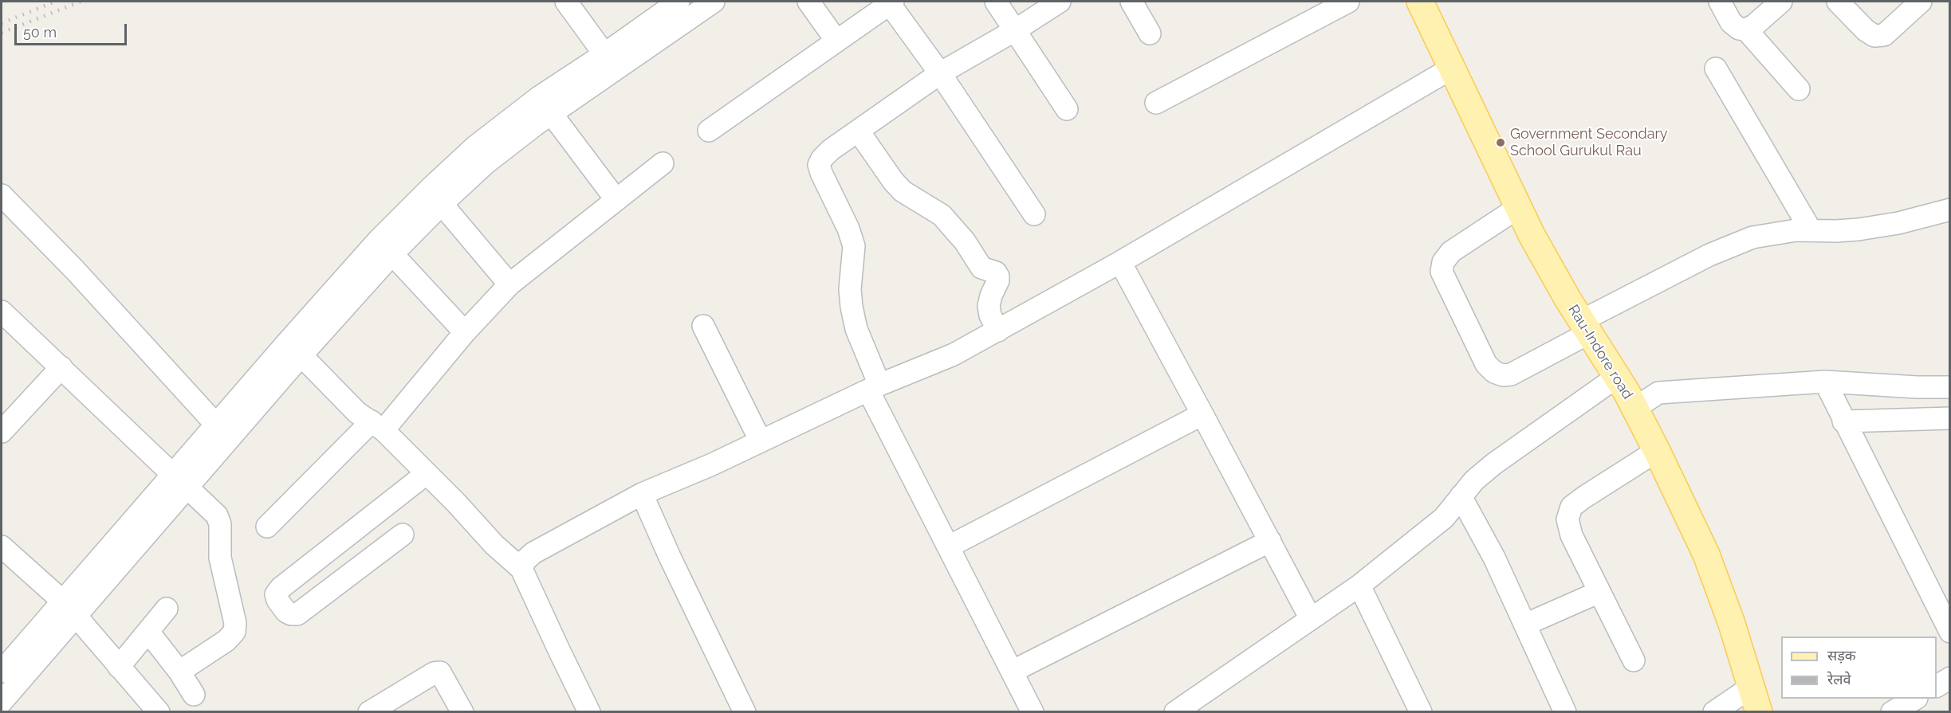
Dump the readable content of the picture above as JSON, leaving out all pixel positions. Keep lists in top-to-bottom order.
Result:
{
  "streets": {
    "main road": ["Rau-Indore road"]
  },
  "places": ["Government Secondary School Gurukul Rau"],
  "legend": ["सड़क", "रेलवे"],
  "scale_bar": "50 m"
}
